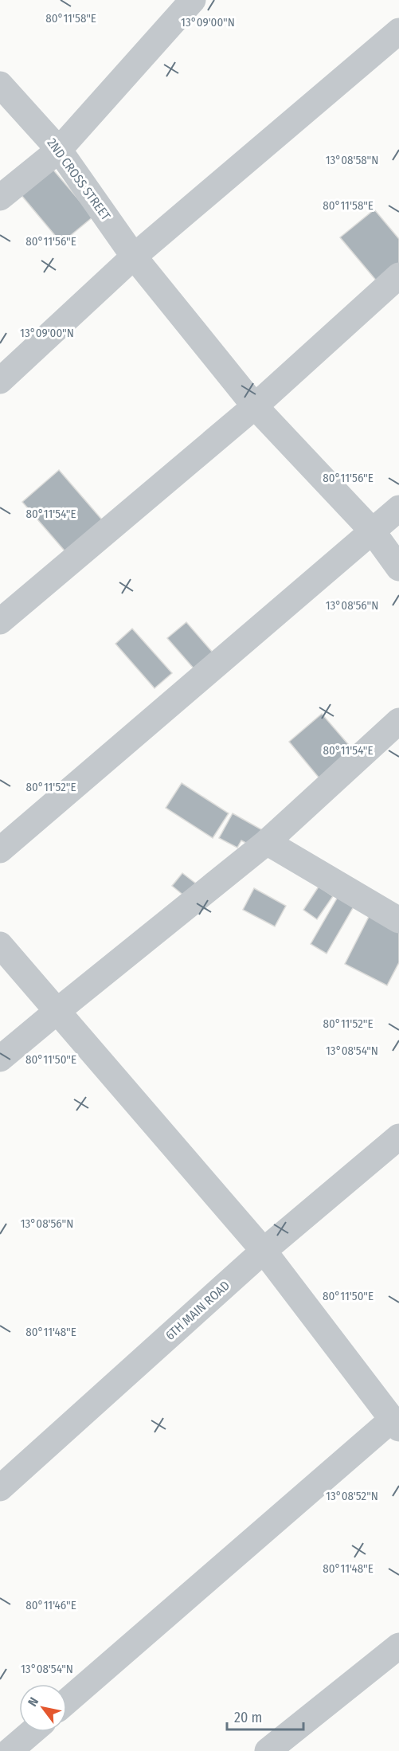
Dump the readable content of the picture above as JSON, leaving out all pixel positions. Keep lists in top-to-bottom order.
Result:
{
  "streets": {
    "street": ["2ND CROSS STREET", "6TH MAIN ROAD"]
  },
  "scale_bar": "20 m",
  "north": "top left",
  "coordinates": [
    "80°11'58\"E",
    "13°09'00\"N",
    "13°08'58\"N",
    "80°11'56\"E",
    "80°11'54\"E",
    "13°08'56\"N",
    "80°11'52\"E",
    "13°08'54\"N",
    "80°11'50\"E",
    "80°11'48\"E",
    "13°08'52\"N",
    "80°11'46\"E"
  ]
}
